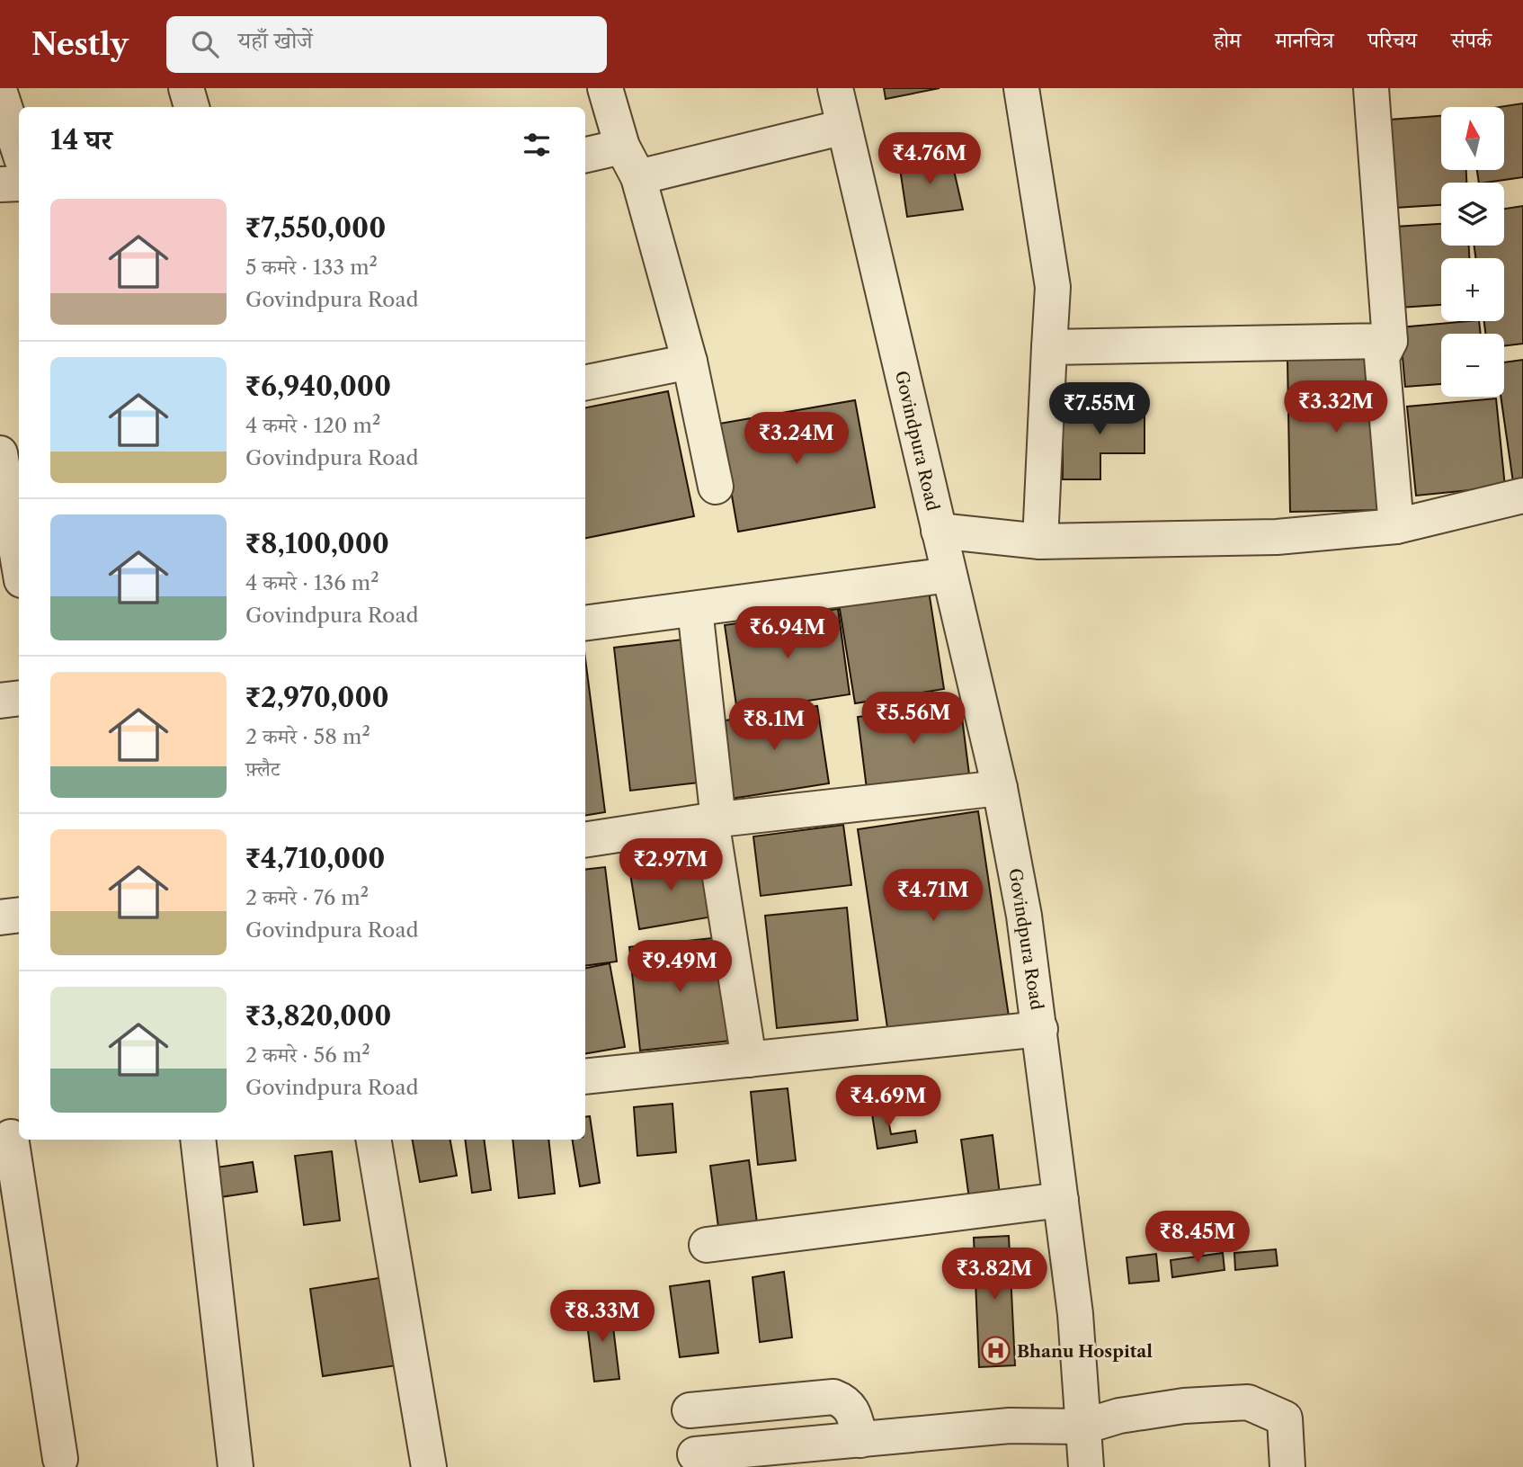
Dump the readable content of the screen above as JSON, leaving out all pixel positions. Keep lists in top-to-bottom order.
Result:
{
  "streets": {
    "street": ["Govindpura Road"]
  },
  "places": {
    "hospital": ["Bhanu Hospital"]
  },
  "north": "top",
  "page": {
    "header": "Nestly",
    "search": "यहाँ खोजें",
    "nav": [
      "होम",
      "मानचित्र",
      "परिचय",
      "संपर्क"
    ],
    "map_buttons": ["+", "−"],
    "heading": "14 घर",
    "price": [
      "₹4.76M",
      "₹3.32M",
      "₹7.55M",
      "₹3.24M",
      "₹6.94M",
      "₹5.56M",
      "₹8.1M",
      "₹2.97M",
      "₹4.71M",
      "₹9.49M",
      "₹4.69M",
      "₹8.45M",
      "₹3.82M",
      "₹8.33M"
    ],
    "list": [
      {
        "name": "₹7,550,000",
        "note": "5 कमरे · 133 m² · Govindpura Road"
      },
      {
        "name": "₹6,940,000",
        "note": "4 कमरे · 120 m² · Govindpura Road"
      },
      {
        "name": "₹8,100,000",
        "note": "4 कमरे · 136 m² · Govindpura Road"
      },
      {
        "name": "₹2,970,000",
        "note": "2 कमरे · 58 m² · फ़्लैट"
      },
      {
        "name": "₹4,710,000",
        "note": "2 कमरे · 76 m² · Govindpura Road"
      },
      {
        "name": "₹3,820,000",
        "note": "2 कमरे · 56 m² · Govindpura Road"
      }
    ]
  }
}
